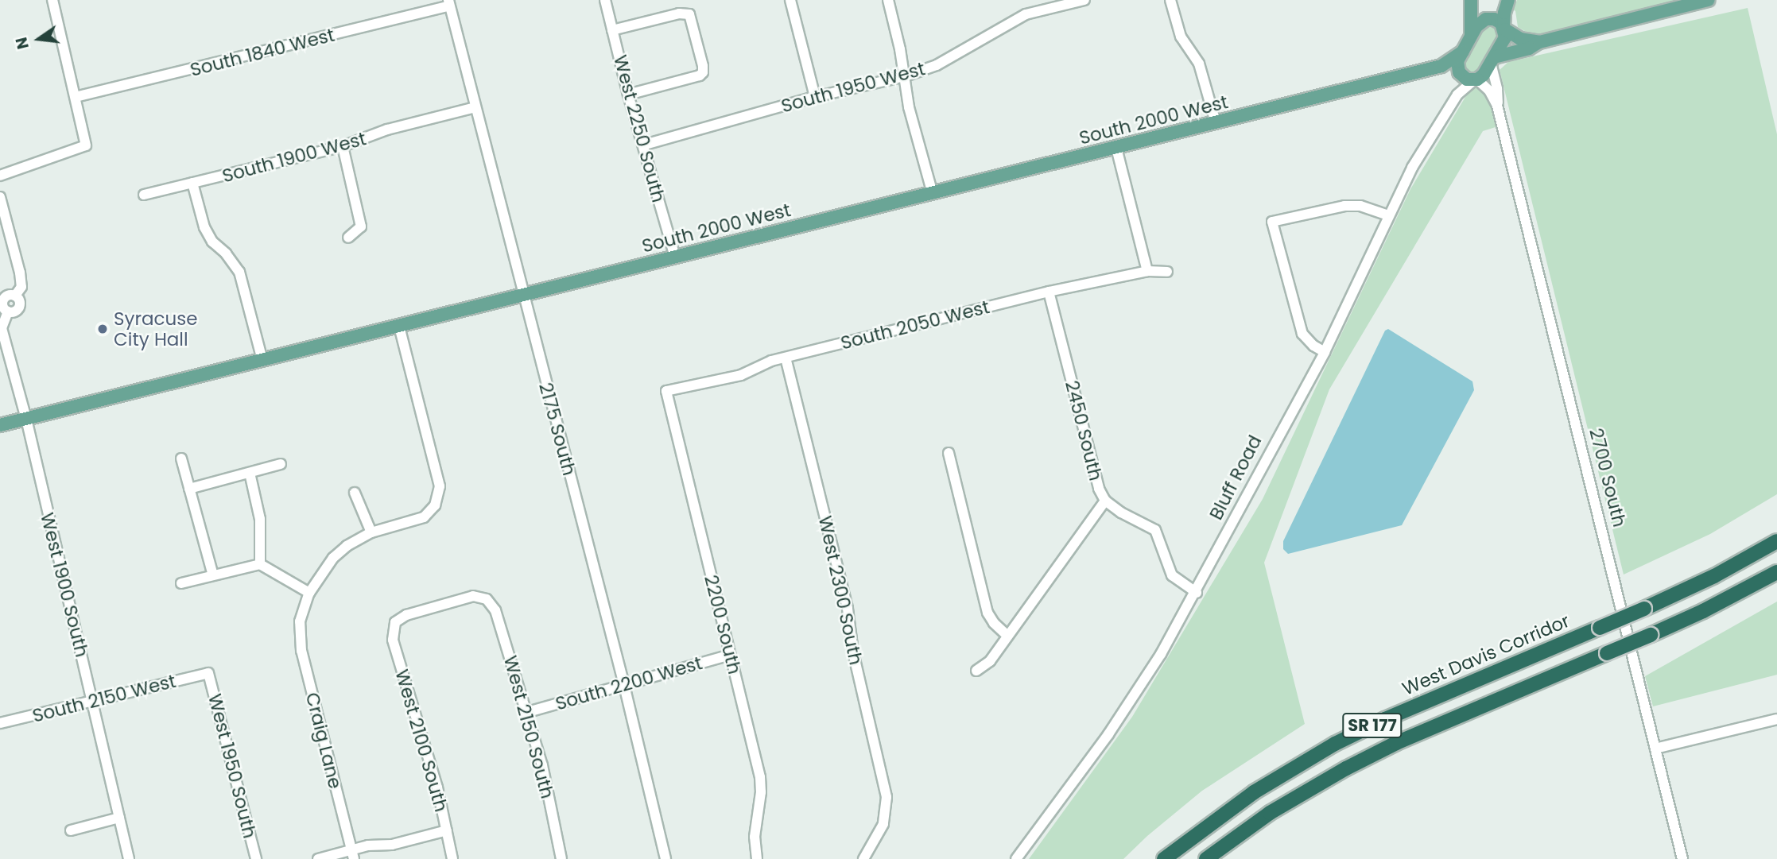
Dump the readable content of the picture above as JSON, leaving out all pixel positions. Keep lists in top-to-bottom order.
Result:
{
  "streets": {
    "highway": ["West Davis Corridor", "SR 177"],
    "main road": ["South 2000 West"],
    "street": [
      "South 1840 West",
      "South 1950 West",
      "West 2250 South",
      "South 1900 West",
      "South 2050 West",
      "2175 South",
      "2450 South",
      "Bluff Road",
      "2700 South",
      "West 1900 South",
      "West 2300 South",
      "2200 South",
      "South 2200 West",
      "South 2150 West",
      "West 2150 South",
      "Craig Lane",
      "West 2100 South",
      "West 1950 South"
    ]
  },
  "crossings": [
    ["South 1840 West", "2175 South"],
    ["South 1950 West", "West 2250 South"],
    ["South 2000 West", "West 2250 South"],
    ["South 2000 West", "2175 South"],
    ["South 2000 West", "West 1900 South"],
    ["South 1900 West", "2175 South"],
    ["South 2050 West", "2450 South"],
    ["South 2050 West", "West 2300 South"],
    ["South 2050 West", "2200 South"],
    ["2175 South", "South 2200 West"],
    ["2450 South", "Bluff Road"],
    ["West 1900 South", "South 2150 West"],
    ["2200 South", "South 2200 West"],
    ["South 2200 West", "West 2150 South"],
    ["South 2150 West", "West 1950 South"],
    ["West 2150 South", "West 2100 South"]
  ],
  "places": ["Syracuse City Hall"],
  "north": "left"
}
